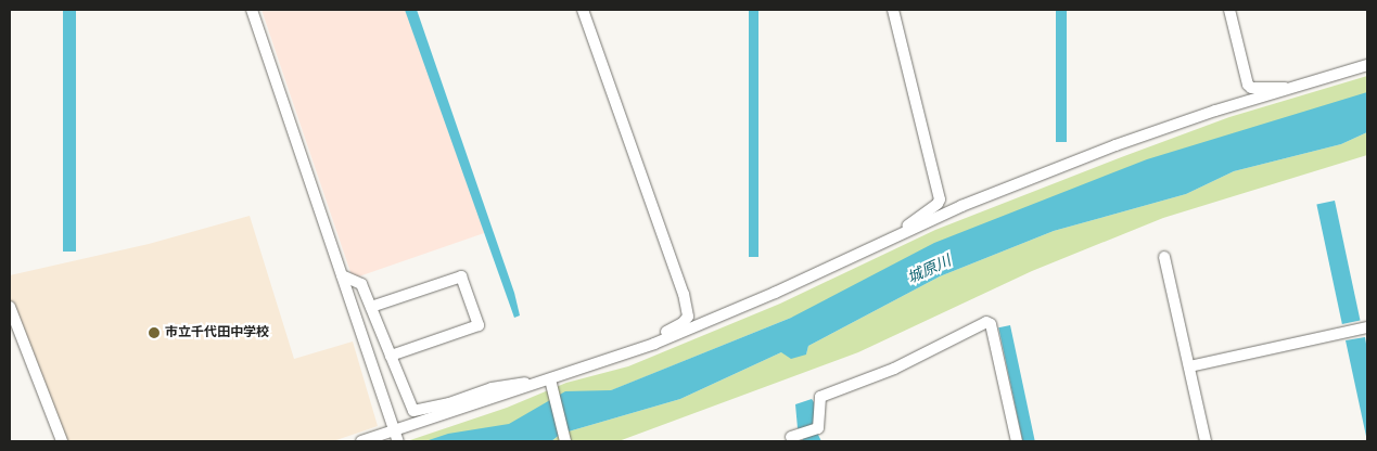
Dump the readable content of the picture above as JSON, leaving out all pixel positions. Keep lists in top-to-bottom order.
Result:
{
  "water": ["城原川"],
  "places": ["市立千代田中学校"]
}
